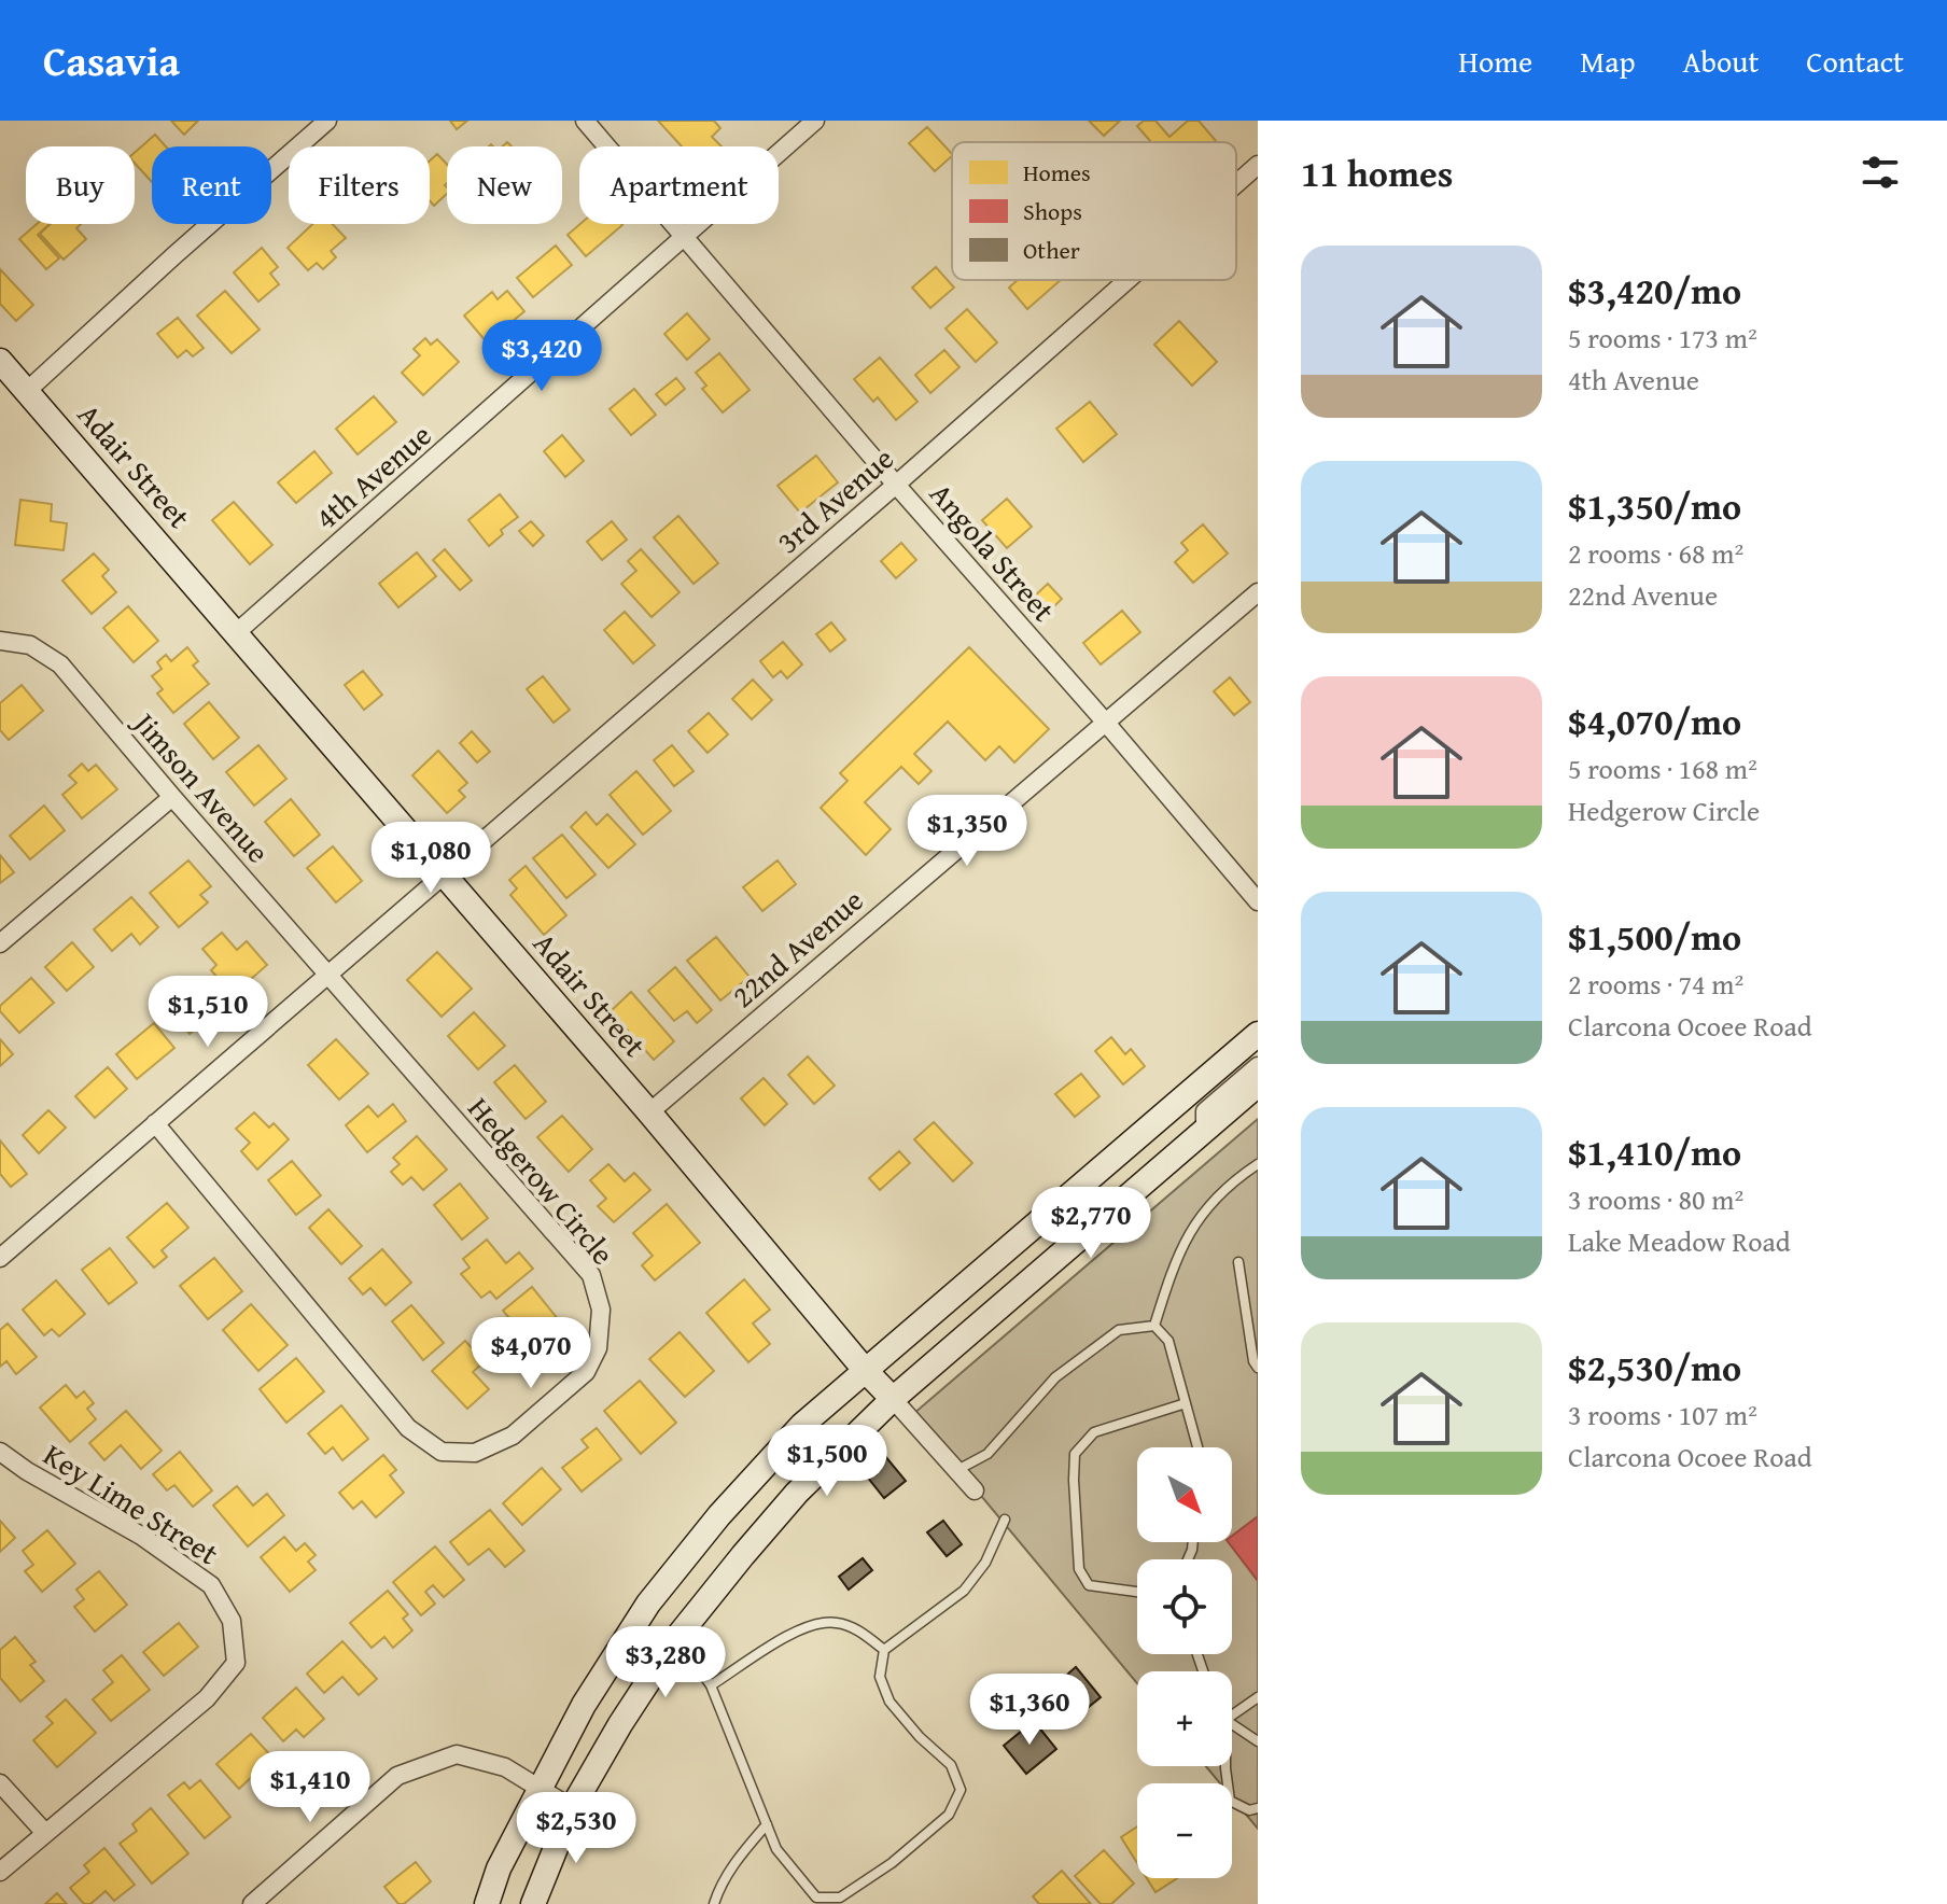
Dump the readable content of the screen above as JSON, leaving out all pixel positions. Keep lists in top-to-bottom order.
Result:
{
  "streets": {
    "street": [
      "Adair Street",
      "4th Avenue",
      "3rd Avenue",
      "Angola Street",
      "Jimson Avenue",
      "22nd Avenue",
      "Hedgerow Circle",
      "Key Lime Street"
    ]
  },
  "crossings": [
    ["Adair Street", "4th Avenue"],
    ["Adair Street", "3rd Avenue"],
    ["Adair Street", "22nd Avenue"],
    ["4th Avenue", "Angola Street"],
    ["3rd Avenue", "Angola Street"],
    ["3rd Avenue", "Jimson Avenue"],
    ["3rd Avenue", "Hedgerow Circle"],
    ["Angola Street", "22nd Avenue"],
    ["Jimson Avenue", "Hedgerow Circle"]
  ],
  "legend": ["Homes", "Shops", "Other"],
  "north": "bottom right",
  "page": {
    "header": "Casavia",
    "nav": [
      "Home",
      "Map",
      "About",
      "Contact"
    ],
    "heading": "11 homes",
    "chip": [
      "Buy",
      "Rent",
      "Filters",
      "New",
      "Apartment"
    ],
    "list": [
      {
        "name": "$3,420/mo",
        "note": "5 rooms · 173 m² · 4th Avenue"
      },
      {
        "name": "$1,350/mo",
        "note": "2 rooms · 68 m² · 22nd Avenue"
      },
      {
        "name": "$4,070/mo",
        "note": "5 rooms · 168 m² · Hedgerow Circle"
      },
      {
        "name": "$1,500/mo",
        "note": "2 rooms · 74 m² · Clarcona Ocoee Road"
      },
      {
        "name": "$1,410/mo",
        "note": "3 rooms · 80 m² · Lake Meadow Road"
      },
      {
        "name": "$2,530/mo",
        "note": "3 rooms · 107 m² · Clarcona Ocoee Road"
      }
    ],
    "price": [
      "$3,420",
      "$1,350",
      "$1,080",
      "$1,510",
      "$2,770",
      "$4,070",
      "$1,500",
      "$3,280",
      "$1,360",
      "$1,410",
      "$2,530"
    ],
    "map_buttons": ["+", "−"]
  }
}
